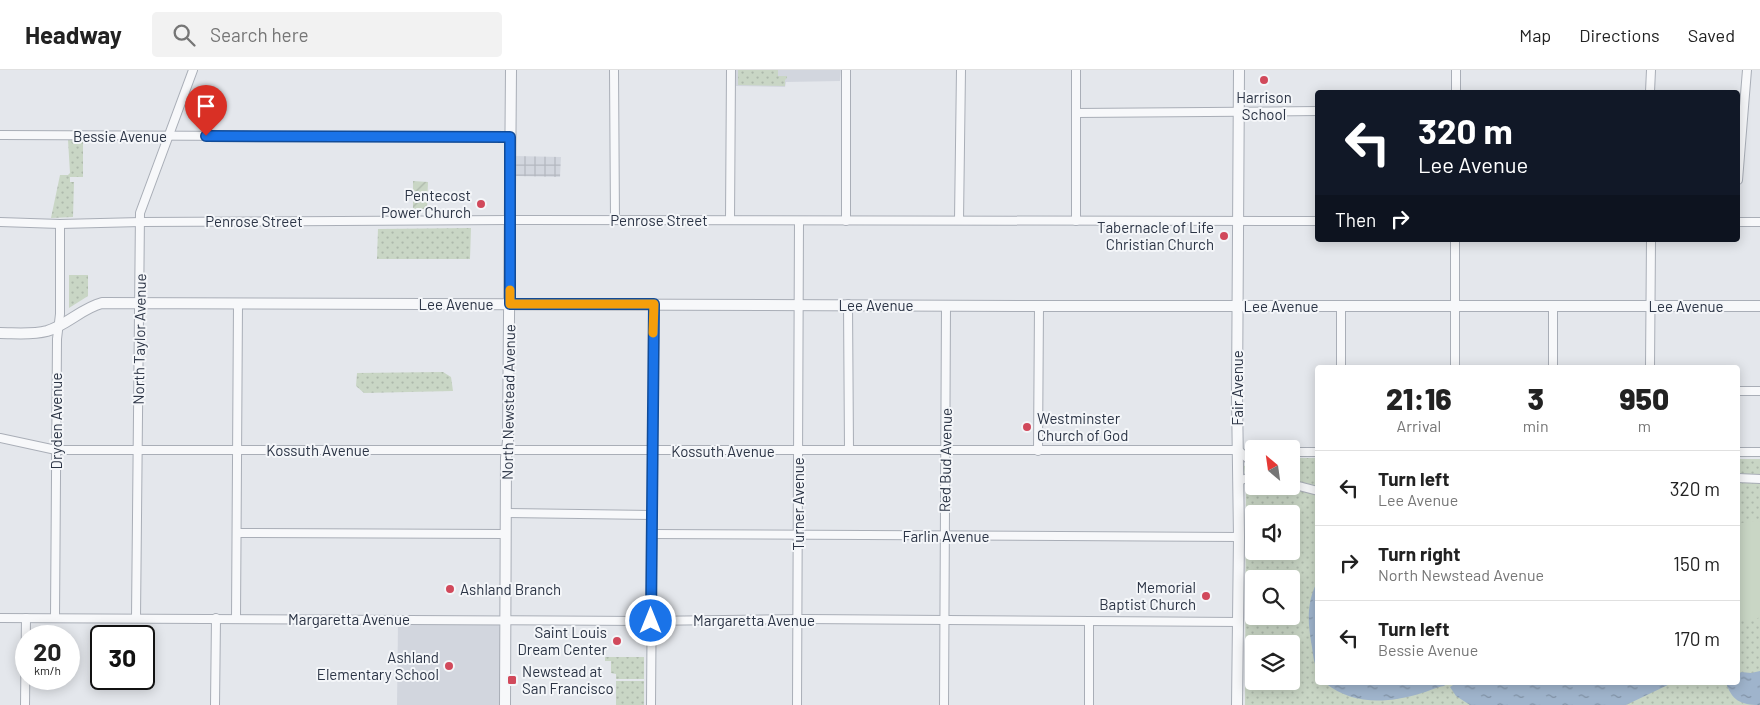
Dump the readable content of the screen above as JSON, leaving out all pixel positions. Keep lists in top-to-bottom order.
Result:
{
  "streets": {
    "street": [
      "Bessie Avenue",
      "Penrose Street",
      "Lee Avenue",
      "North Taylor Avenue",
      "Fair Avenue",
      "North Newstead Avenue",
      "Dryden Avenue",
      "Kossuth Avenue",
      "Red Bud Avenue",
      "Turner Avenue",
      "Farlin Avenue",
      "Margaretta Avenue"
    ]
  },
  "crossings": [
    ["Bessie Avenue", "North Taylor Avenue"],
    ["Bessie Avenue", "North Newstead Avenue"],
    ["Penrose Street", "North Taylor Avenue"],
    ["Penrose Street", "Fair Avenue"],
    ["Penrose Street", "North Newstead Avenue"],
    ["Penrose Street", "Dryden Avenue"],
    ["Penrose Street", "Turner Avenue"],
    ["Lee Avenue", "North Taylor Avenue"],
    ["Lee Avenue", "Fair Avenue"],
    ["Lee Avenue", "North Newstead Avenue"],
    ["Lee Avenue", "Dryden Avenue"],
    ["Lee Avenue", "Red Bud Avenue"],
    ["Lee Avenue", "Turner Avenue"],
    ["North Taylor Avenue", "Kossuth Avenue"],
    ["North Taylor Avenue", "Margaretta Avenue"],
    ["Fair Avenue", "Kossuth Avenue"],
    ["Fair Avenue", "Farlin Avenue"],
    ["Fair Avenue", "Margaretta Avenue"],
    ["North Newstead Avenue", "Kossuth Avenue"],
    ["North Newstead Avenue", "Margaretta Avenue"],
    ["Dryden Avenue", "Kossuth Avenue"],
    ["Dryden Avenue", "Margaretta Avenue"],
    ["Kossuth Avenue", "Red Bud Avenue"],
    ["Kossuth Avenue", "Turner Avenue"],
    ["Red Bud Avenue", "Farlin Avenue"],
    ["Red Bud Avenue", "Margaretta Avenue"],
    ["Turner Avenue", "Farlin Avenue"],
    ["Turner Avenue", "Margaretta Avenue"]
  ],
  "places": {
    "other": [
      "Harrison School",
      "Pentecost Power Church",
      "Tabernacle of Life Christian Church",
      "Westminster Church of God",
      "Ashland Branch",
      "Memorial Baptist Church",
      "Saint Louis Dream Center",
      "Ashland Elementary School"
    ],
    "transit": ["Newstead at San Francisco"]
  },
  "north": "top left",
  "page": {
    "header": "Headway",
    "search": "Search here",
    "nav": ["Map", "Directions", "Saved"],
    "turn": ["320 m", "Lee Avenue"],
    "then": "Then",
    "eta": [
      "21:16",
      "Arrival",
      "3",
      "min",
      "950",
      "m"
    ],
    "list": [
      {
        "name": "Turn left",
        "note": "Lee Avenue",
        "value": "320 m"
      },
      {
        "name": "Turn right",
        "note": "North Newstead Avenue",
        "value": "150 m"
      },
      {
        "name": "Turn left",
        "note": "Bessie Avenue",
        "value": "170 m"
      }
    ],
    "speed": "20 km/h",
    "limit": "30"
  }
}
